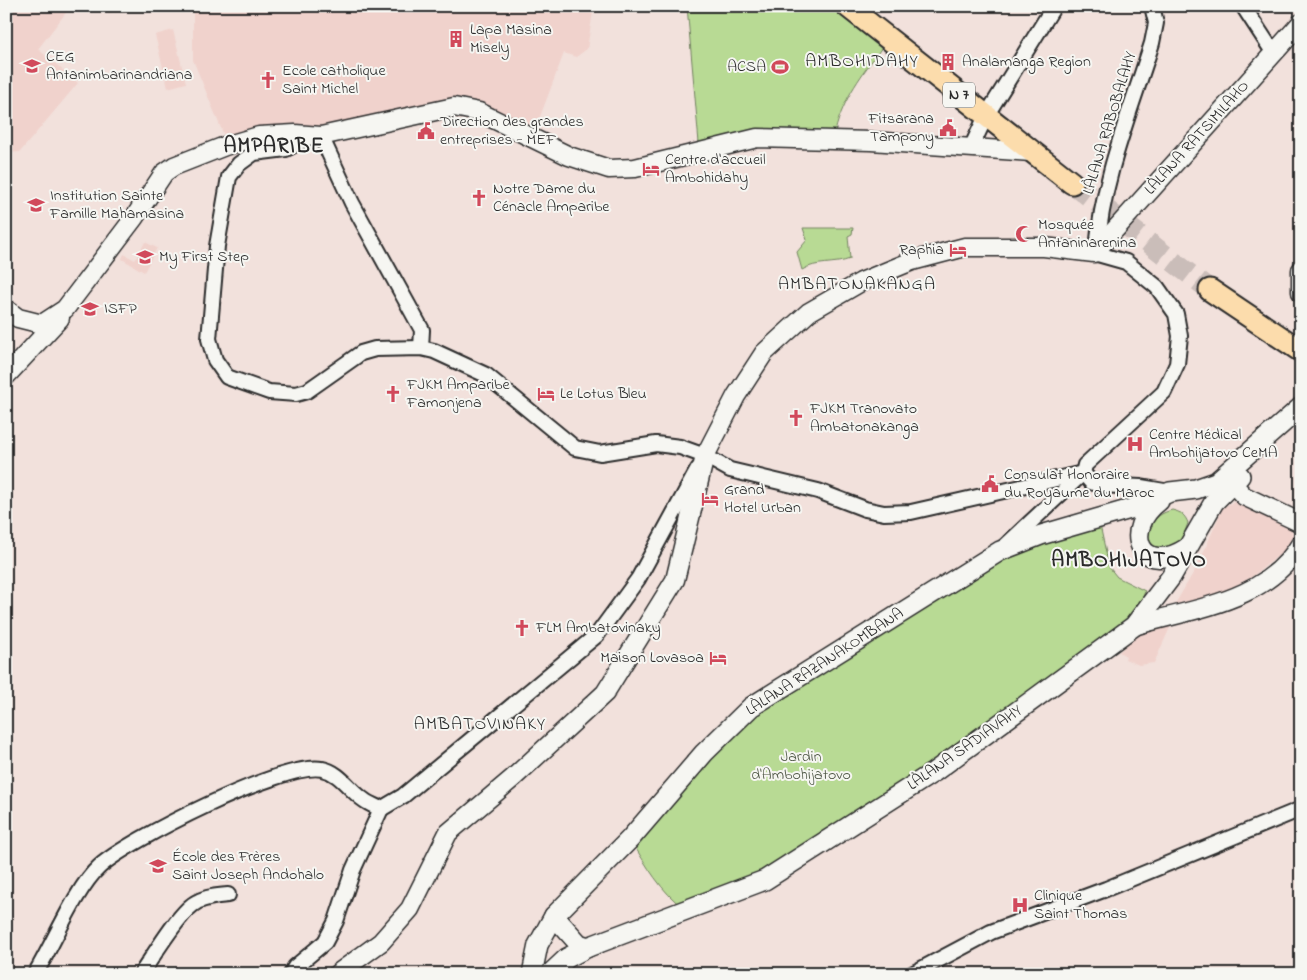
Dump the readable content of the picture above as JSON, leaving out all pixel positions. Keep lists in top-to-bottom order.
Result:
{
  "streets": {
    "main road": ["N 7", "LÀLANA RAZANAKOMBANA", "LÀLANA SADIAVAHY"],
    "street": ["LÀLANA RABOBALAHY", "LÀLANA RATSIMILAHO"]
  },
  "crossings": [
    ["LÀLANA RABOBALAHY", "LÀLANA RATSIMILAHO"],
    ["LÀLANA RAZANAKOMBANA", "LÀLANA SADIAVAHY"]
  ],
  "districts": [
    "AMBOHIDAHY",
    "AMPARIBE",
    "AMBATONAKANGA",
    "AMBOHIJATOVO",
    "AMBATOVINAKY"
  ],
  "parks": ["Jardin d'Ambohijatovo"],
  "places": {
    "building": ["Lapa Masina Misely", "Analamanga Region"],
    "school or university": [
      "CEG Antanimbarinandriana",
      "Institution Sainte Famille Mahamasina",
      "My First Step",
      "ISFP",
      "École des Frères Saint Joseph Andohalo"
    ],
    "sports": ["ACSA"],
    "church": [
      "Ecole catholique Saint Michel",
      "Notre Dame du Cénacle Amparibe",
      "FJKM Amparibe Famonjena",
      "FJKM Tranovato Ambatonakanga",
      "FLM Ambatovinaky"
    ],
    "public building": ["Fitsarana Tampony", "Direction des grandes entreprises - MEF", "Consulat Honoraire du Royaume du Maroc"],
    "hotel": [
      "Centre d'accueil Ambohidahy",
      "Raphia",
      "Le Lotus Bleu",
      "Grand Hotel Urban",
      "Maison Lovasoa"
    ],
    "mosque": ["Mosquée Antaninarenina"],
    "hospital": ["Centre Médical Ambohijatovo CeMA", "Clinique Saint Thomas"]
  }
}
